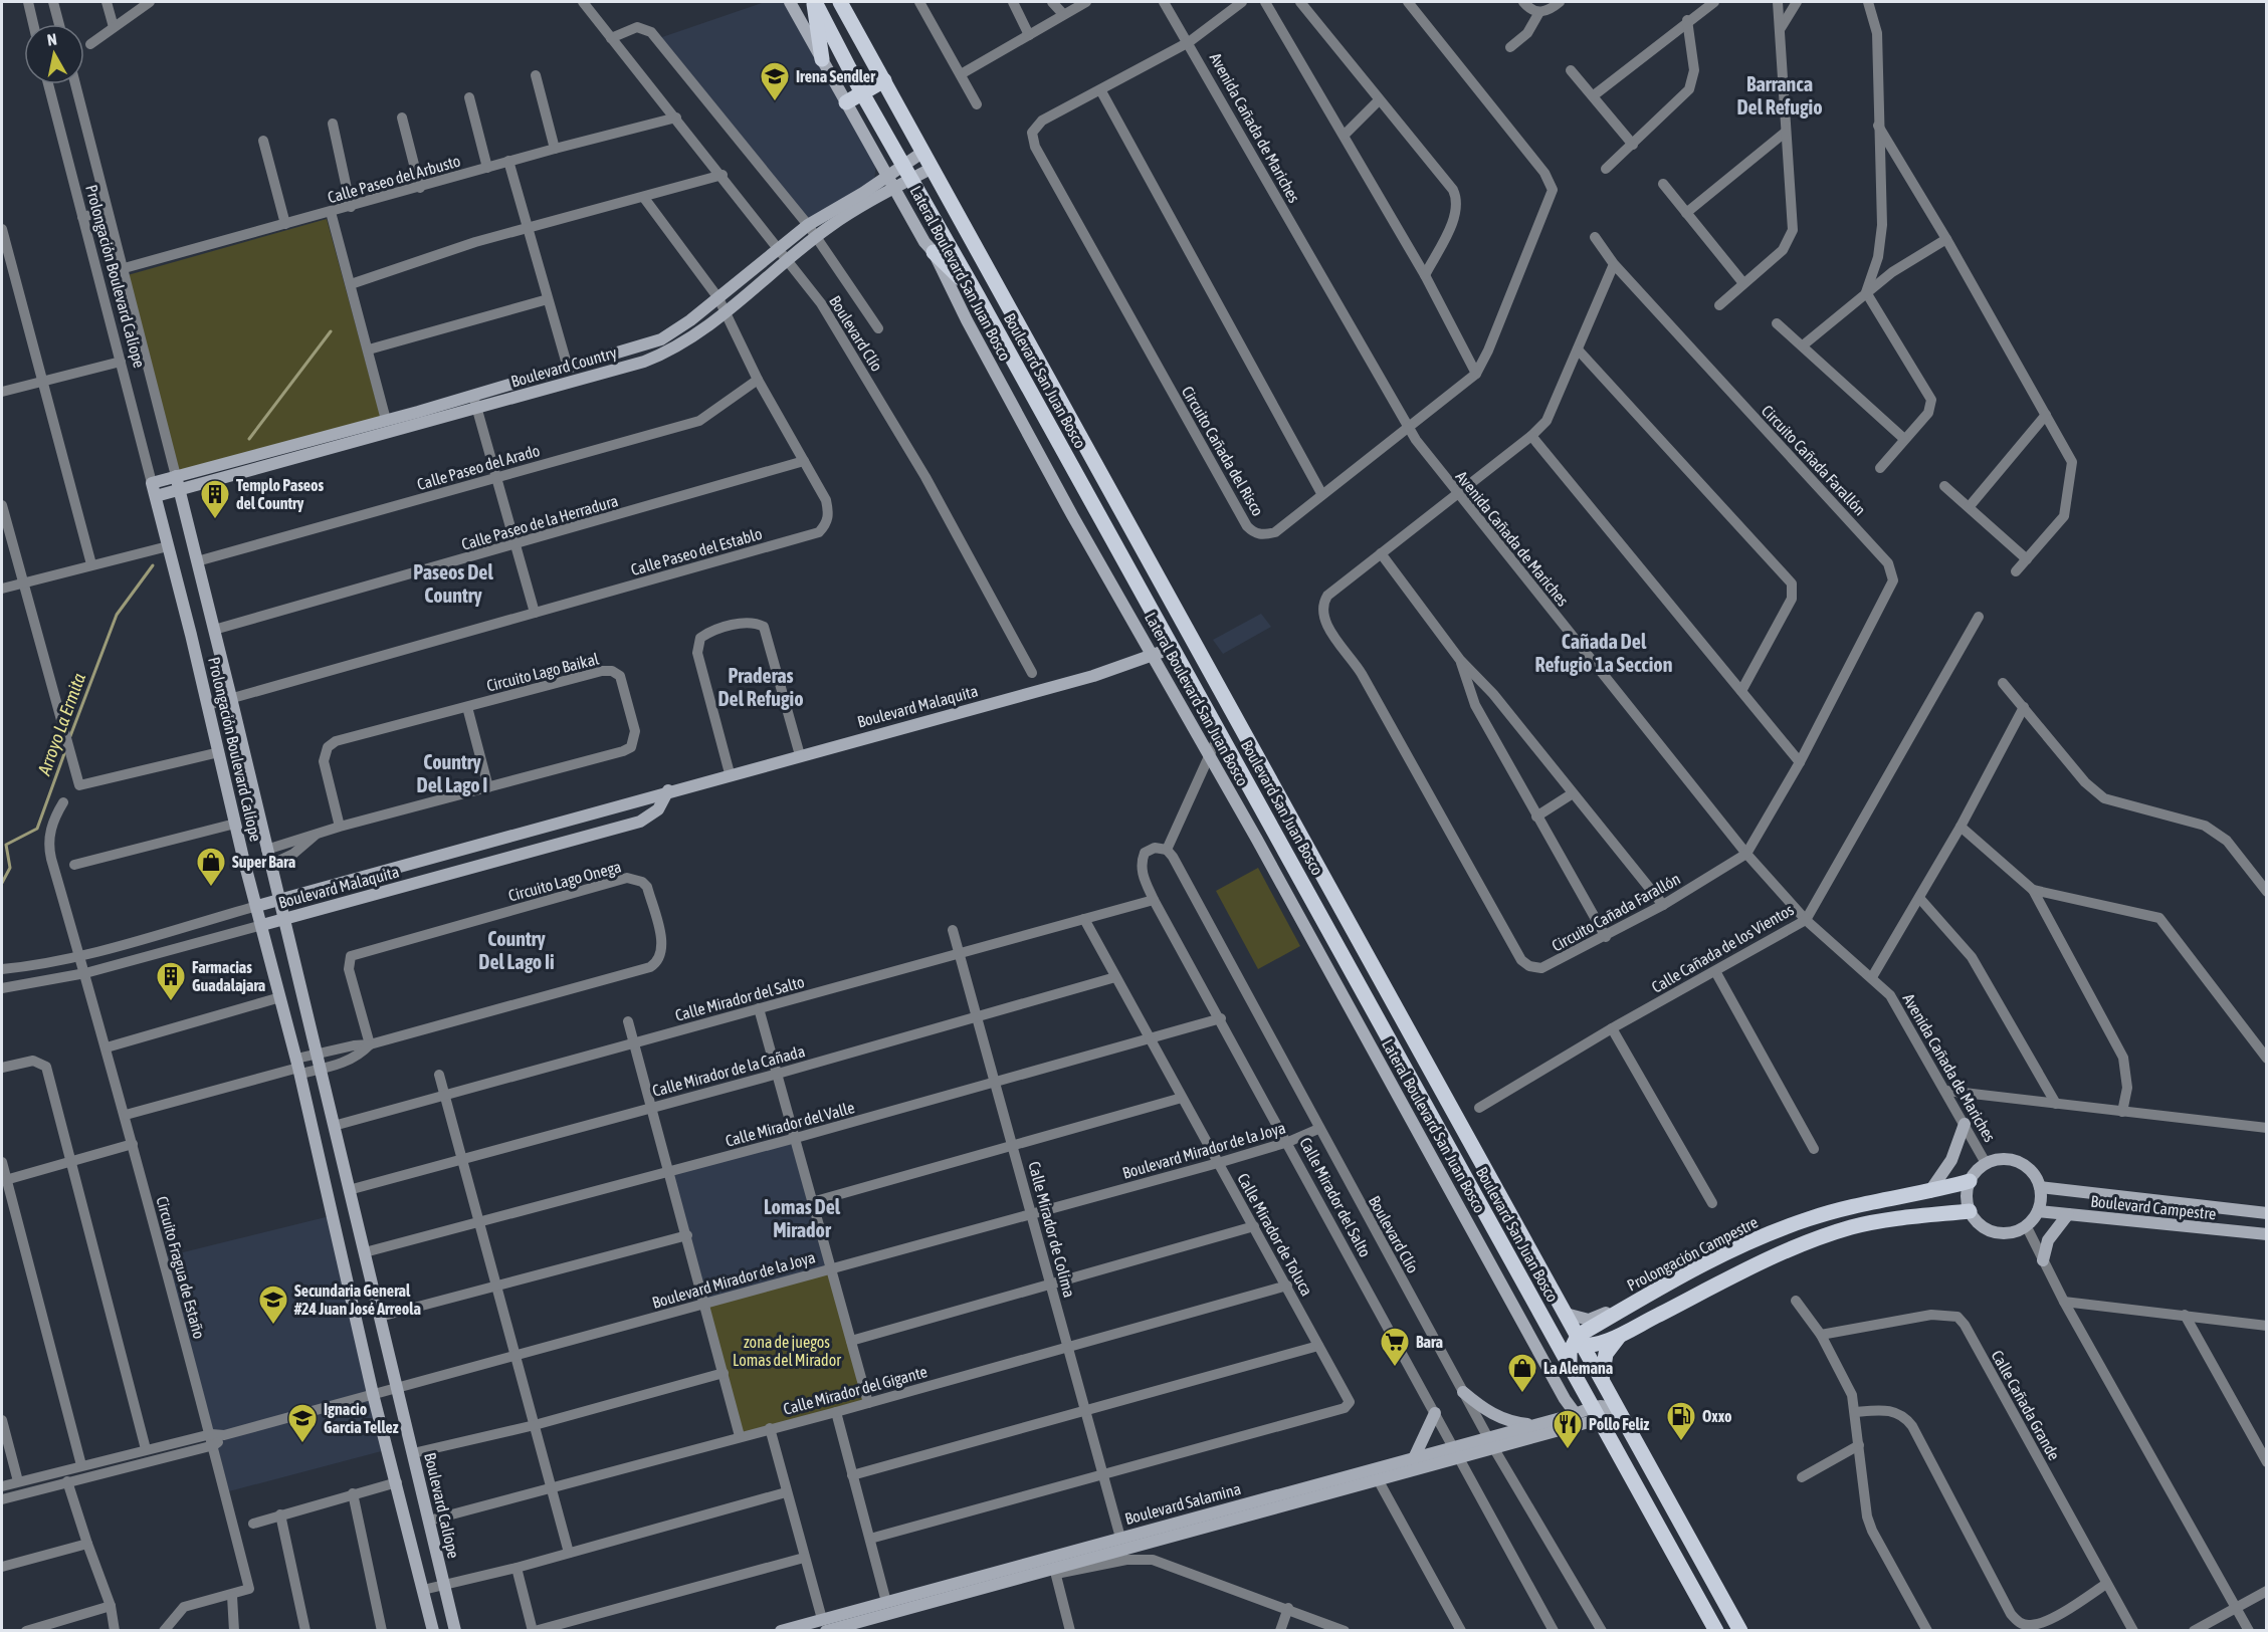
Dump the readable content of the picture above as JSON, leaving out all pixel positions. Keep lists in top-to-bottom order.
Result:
{
  "streets": {
    "main road": ["Boulevard San Juan Bosco", "Prolongación Campestre"],
    "street": [
      "Avenida Cañada de Mariches",
      "Calle Paseo del Arbusto",
      "Lateral Boulevard San Juan Bosco",
      "Prolongación Boulevard Calíope",
      "Boulevard Clío",
      "Boulevard Country",
      "Circuito Cañada del Risco",
      "Circuito Cañada Farallón",
      "Calle Paseo del Arado",
      "Calle Paseo de la Herradura",
      "Calle Paseo del Establo",
      "Circuito Lago Baikal",
      "Boulevard Malaquita",
      "Circuito Lago Onega",
      "Calle Cañada de los Vientos",
      "Calle Mirador del Salto",
      "Calle Mirador de la Cañada",
      "Calle Mirador del Valle",
      "Boulevard Mirador de la Joya",
      "Boulevard Campestre",
      "Calle Mirador de Colima",
      "Calle Mirador de Toluca",
      "Circuito Fragua de Estaño",
      "Calle Mirador del Gigante",
      "Calle Cañada Grande",
      "Boulevard Salamina",
      "Boulevard Calíope"
    ]
  },
  "crossings": [
    ["Avenida Cañada de Mariches", "Circuito Cañada del Risco"],
    ["Avenida Cañada de Mariches", "Circuito Cañada Farallón"],
    ["Avenida Cañada de Mariches", "Calle Cañada de los Vientos"],
    ["Avenida Cañada de Mariches", "Boulevard Campestre"],
    ["Avenida Cañada de Mariches", "Prolongación Campestre"],
    ["Calle Paseo del Arbusto", "Prolongación Boulevard Calíope"],
    ["Calle Paseo del Arbusto", "Boulevard Clío"],
    ["Lateral Boulevard San Juan Bosco", "Boulevard Country"],
    ["Lateral Boulevard San Juan Bosco", "Boulevard Malaquita"],
    ["Lateral Boulevard San Juan Bosco", "Boulevard Salamina"],
    ["Prolongación Boulevard Calíope", "Boulevard Country"],
    ["Prolongación Boulevard Calíope", "Calle Paseo del Arado"],
    ["Prolongación Boulevard Calíope", "Calle Paseo de la Herradura"],
    ["Prolongación Boulevard Calíope", "Calle Paseo del Establo"],
    ["Prolongación Boulevard Calíope", "Circuito Lago Baikal"],
    ["Prolongación Boulevard Calíope", "Boulevard Malaquita"],
    ["Prolongación Boulevard Calíope", "Circuito Lago Onega"],
    ["Prolongación Boulevard Calíope", "Calle Mirador del Salto"],
    ["Prolongación Boulevard Calíope", "Calle Mirador de la Cañada"],
    ["Prolongación Boulevard Calíope", "Calle Mirador del Valle"],
    ["Prolongación Boulevard Calíope", "Boulevard Mirador de la Joya"],
    ["Prolongación Boulevard Calíope", "Boulevard Calíope"],
    ["Boulevard Clío", "Boulevard Country"],
    ["Boulevard Clío", "Calle Mirador del Salto"],
    ["Boulevard Clío", "Boulevard Mirador de la Joya"],
    ["Boulevard Clío", "Boulevard Salamina"],
    ["Boulevard Country", "Boulevard San Juan Bosco"],
    ["Boulevard Country", "Calle Paseo del Establo"],
    ["Boulevard San Juan Bosco", "Boulevard Malaquita"],
    ["Boulevard San Juan Bosco", "Prolongación Campestre"],
    ["Boulevard San Juan Bosco", "Boulevard Salamina"],
    ["Calle Paseo del Arado", "Calle Paseo del Establo"],
    ["Calle Paseo de la Herradura", "Calle Paseo del Establo"],
    ["Boulevard Malaquita", "Circuito Fragua de Estaño"],
    ["Calle Mirador del Salto", "Calle Mirador del Valle"],
    ["Calle Mirador del Salto", "Boulevard Mirador de la Joya"],
    ["Calle Mirador del Salto", "Calle Mirador de Colima"],
    ["Calle Mirador del Salto", "Calle Mirador de Toluca"],
    ["Calle Mirador del Salto", "Boulevard Salamina"],
    ["Calle Mirador de la Cañada", "Calle Mirador de Colima"],
    ["Calle Mirador de la Cañada", "Calle Mirador de Toluca"],
    ["Calle Mirador del Valle", "Calle Mirador de Colima"],
    ["Calle Mirador del Valle", "Calle Mirador de Toluca"],
    ["Boulevard Mirador de la Joya", "Calle Mirador de Colima"],
    ["Boulevard Mirador de la Joya", "Calle Mirador de Toluca"],
    ["Boulevard Mirador de la Joya", "Circuito Fragua de Estaño"],
    ["Boulevard Mirador de la Joya", "Boulevard Calíope"],
    ["Boulevard Campestre", "Prolongación Campestre"],
    ["Calle Mirador de Colima", "Calle Mirador de Toluca"],
    ["Calle Mirador de Colima", "Calle Mirador del Gigante"],
    ["Calle Mirador de Colima", "Boulevard Salamina"],
    ["Calle Mirador de Toluca", "Calle Mirador del Gigante"],
    ["Calle Mirador del Gigante", "Boulevard Calíope"]
  ],
  "districts": [
    "Barranca Del Refugio",
    "Paseos Del Country",
    "Cañada Del Refugio 1a Seccion",
    "Praderas Del Refugio",
    "Country Del Lago I",
    "Country Del Lago Ii",
    "Lomas Del Mirador"
  ],
  "water": ["Arroyo La Ermita"],
  "parks": ["zona de juegos Lomas del Mirador"],
  "places": {
    "school or university": ["Irena Sendler", "Secundaria General #24 Juan José Arreola", "Ignacio Garcia Tellez"],
    "building": ["Templo Paseos del Country", "Farmacias Guadalajara"],
    "shop": ["Super Bara", "La Alemana"],
    "supermarket": ["Bara"],
    "fuel station": ["Oxxo"],
    "restaurant": ["Pollo Feliz"]
  },
  "north": "top"
}
